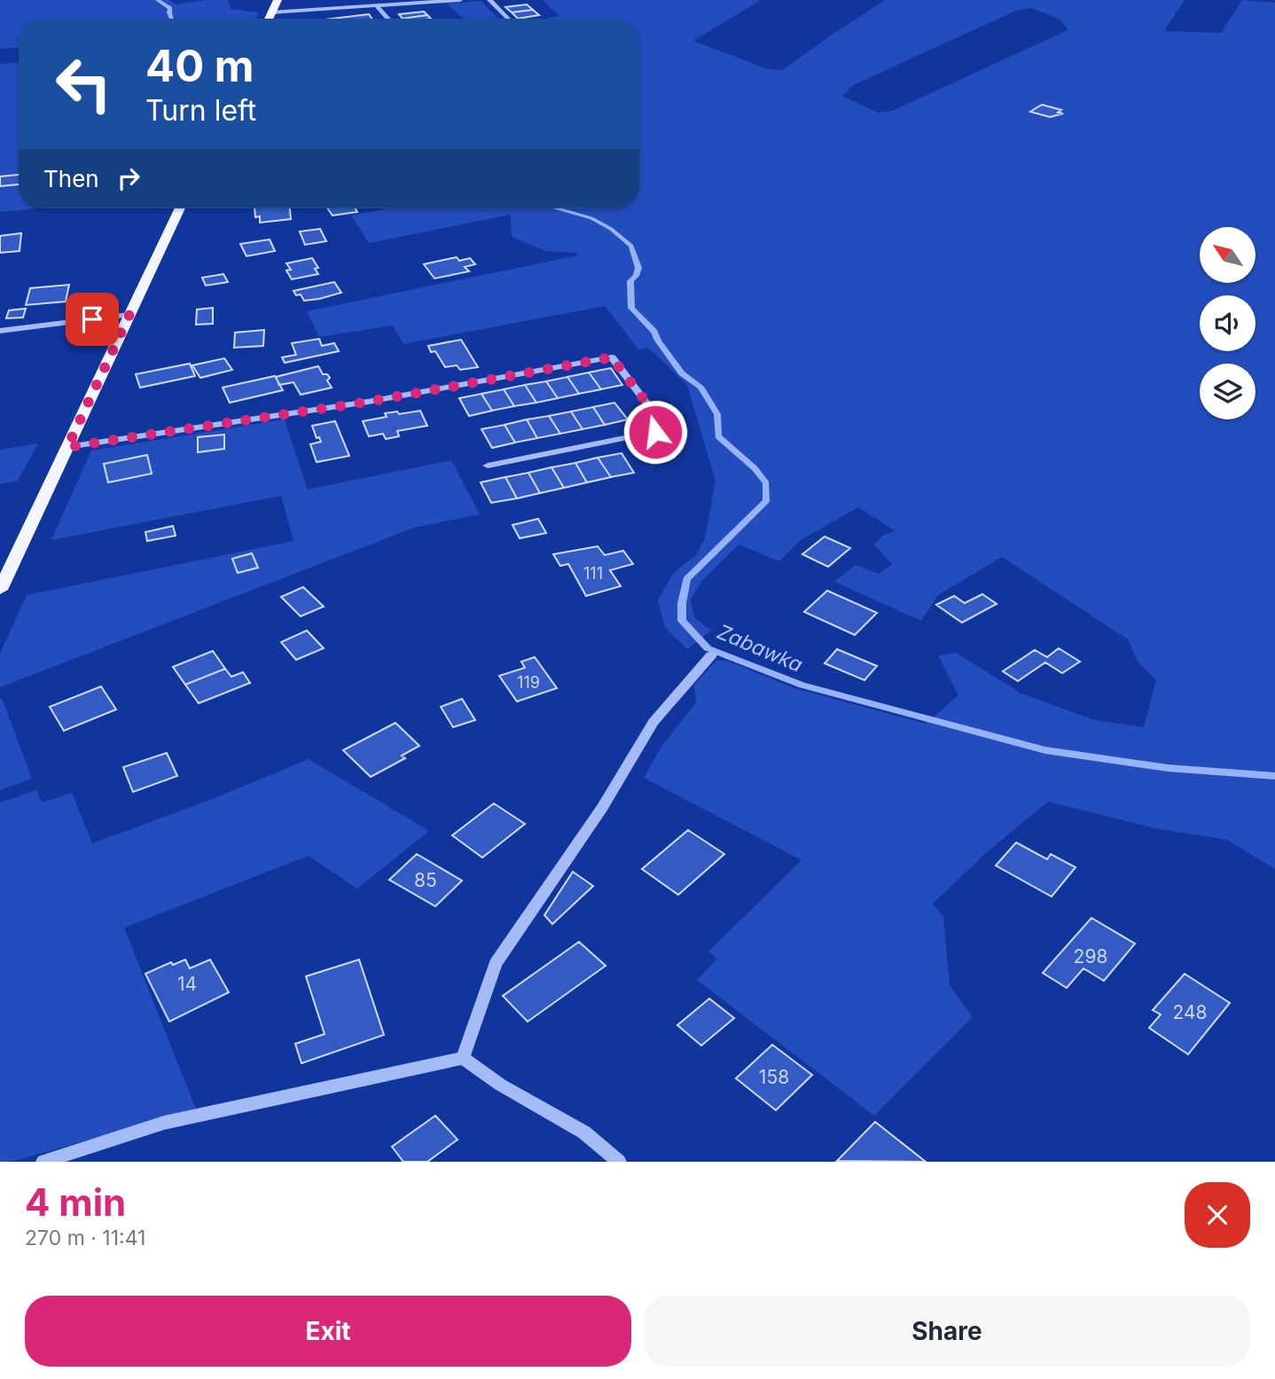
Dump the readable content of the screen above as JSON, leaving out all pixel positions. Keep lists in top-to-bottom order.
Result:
{
  "water": ["Zabawka"],
  "house_numbers": [
    "111",
    "119",
    "85",
    "298",
    "14",
    "248",
    "158"
  ],
  "north": "top left",
  "page": {
    "turn": ["40 m", "Turn left"],
    "then": "Then",
    "heading": ["4 min", "270 m · 11:41"],
    "buttons": ["Exit", "Share"]
  }
}
